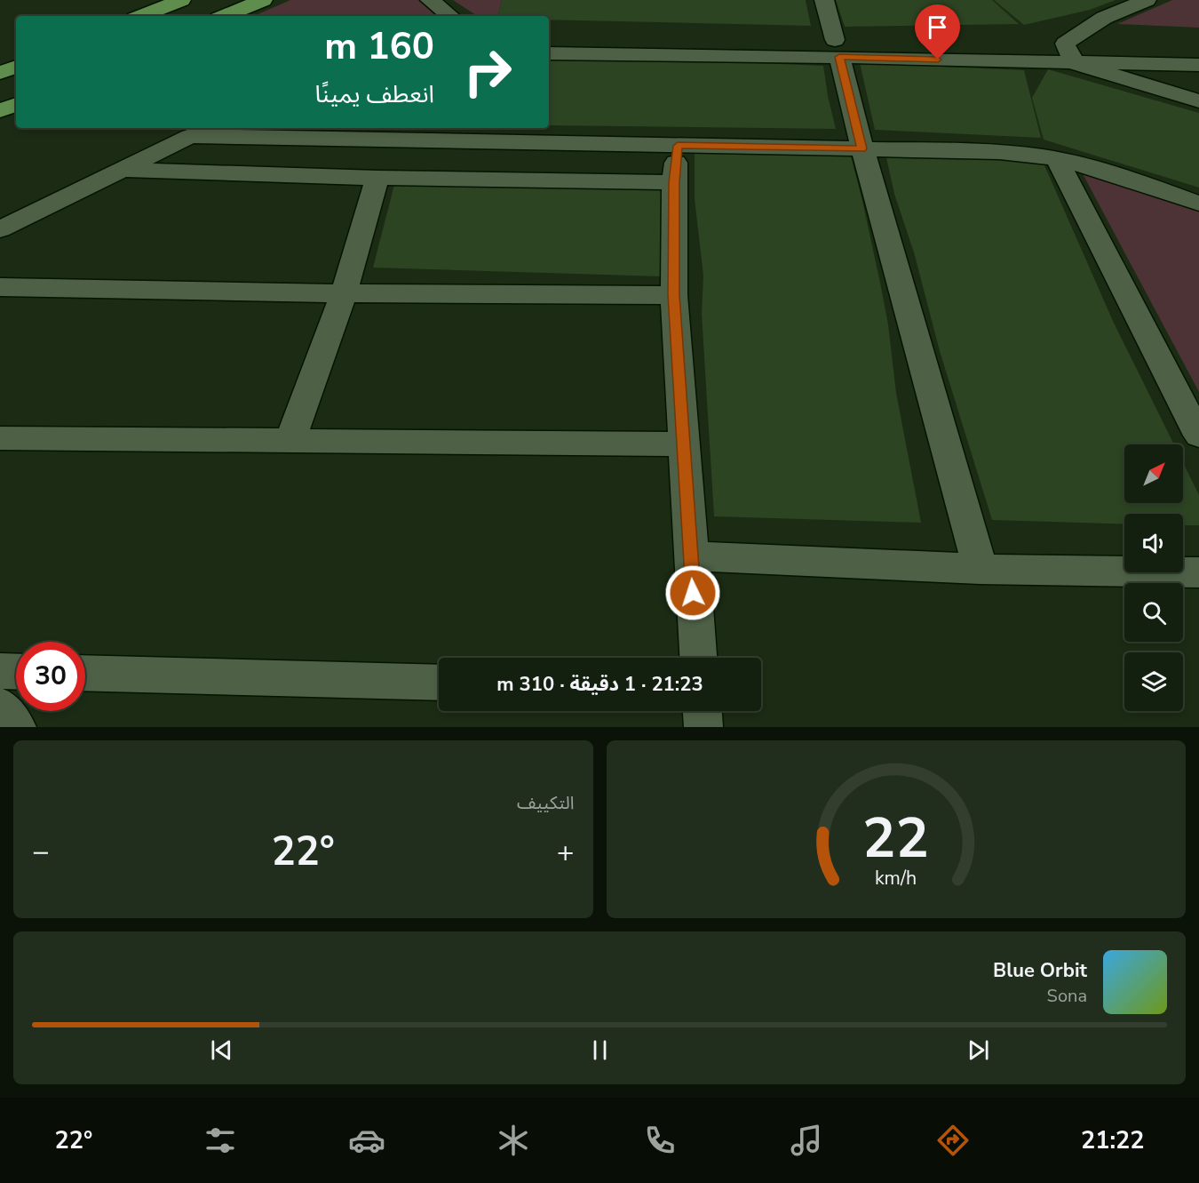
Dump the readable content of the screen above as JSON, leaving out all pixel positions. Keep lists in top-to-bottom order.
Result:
{
  "north": "top right",
  "page": {
    "turn": ["160 m", "انعطف يمينًا"],
    "limit": "30",
    "trip": "21:23 · 1 دقيقة · 310 m",
    "tile": "التكييف",
    "heat": ["−", "22°", "+"],
    "song": ["Blue Orbit", "Sona"],
    "tabs": ["21:22", "22°"],
    "gauge": ["22", "km/h"]
  }
}
